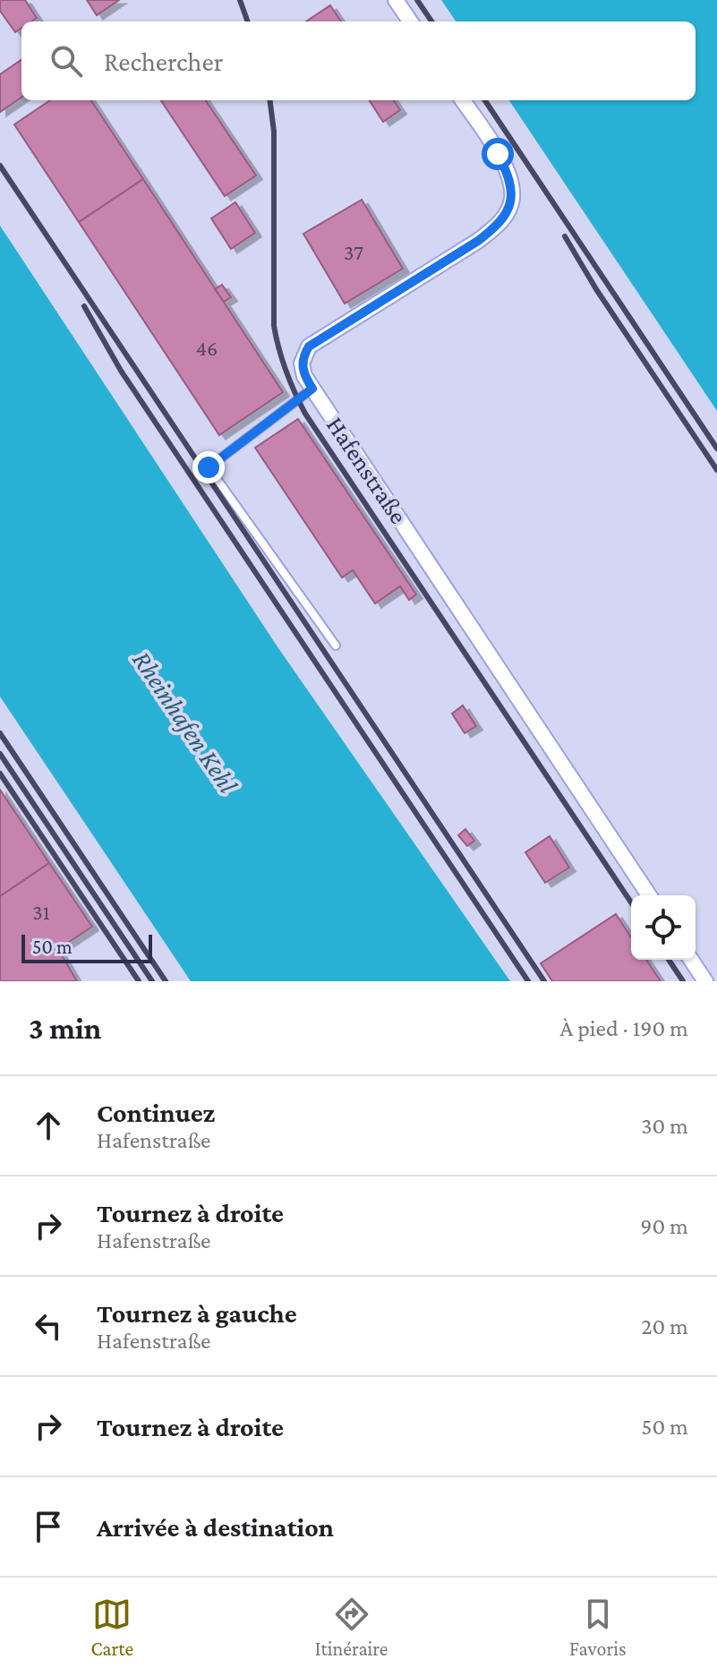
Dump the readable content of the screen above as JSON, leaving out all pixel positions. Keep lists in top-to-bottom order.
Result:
{
  "streets": {
    "street": ["Hafenstraße"]
  },
  "water": ["Rheinhafen Kehl"],
  "house_numbers": ["37", "46", "31"],
  "scale_bar": "50 m",
  "page": {
    "search": "Rechercher",
    "scale": "50 m",
    "heading": ["3 min", "À pied · 190 m"],
    "list": [
      ["Continuez", "Hafenstraße", "30 m"],
      ["Tournez à droite", "Hafenstraße", "90 m"],
      ["Tournez à gauche", "Hafenstraße", "20 m"],
      ["Tournez à droite", "50 m"],
      "Arrivée à destination"
    ],
    "nav": ["Carte", "Itinéraire", "Favoris"]
  }
}
